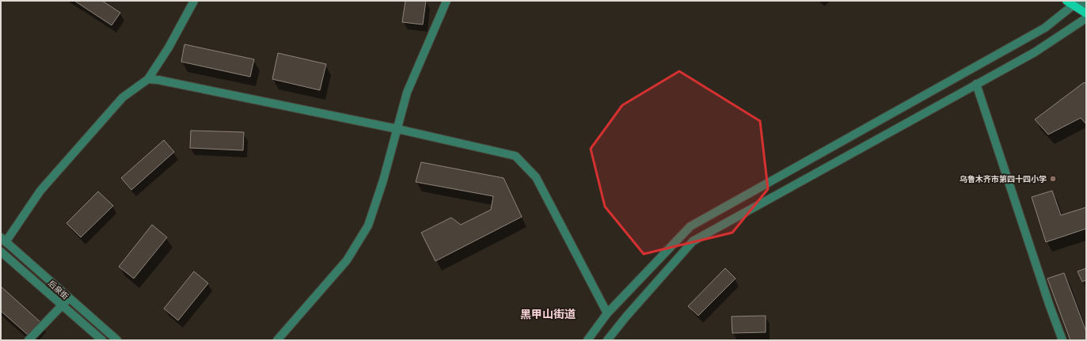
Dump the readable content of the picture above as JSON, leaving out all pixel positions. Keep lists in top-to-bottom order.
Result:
{
  "streets": {
    "street": ["后泉街"]
  },
  "districts": ["黑甲山街道"],
  "places": ["乌鲁木齐市第四十四小学"]
}
